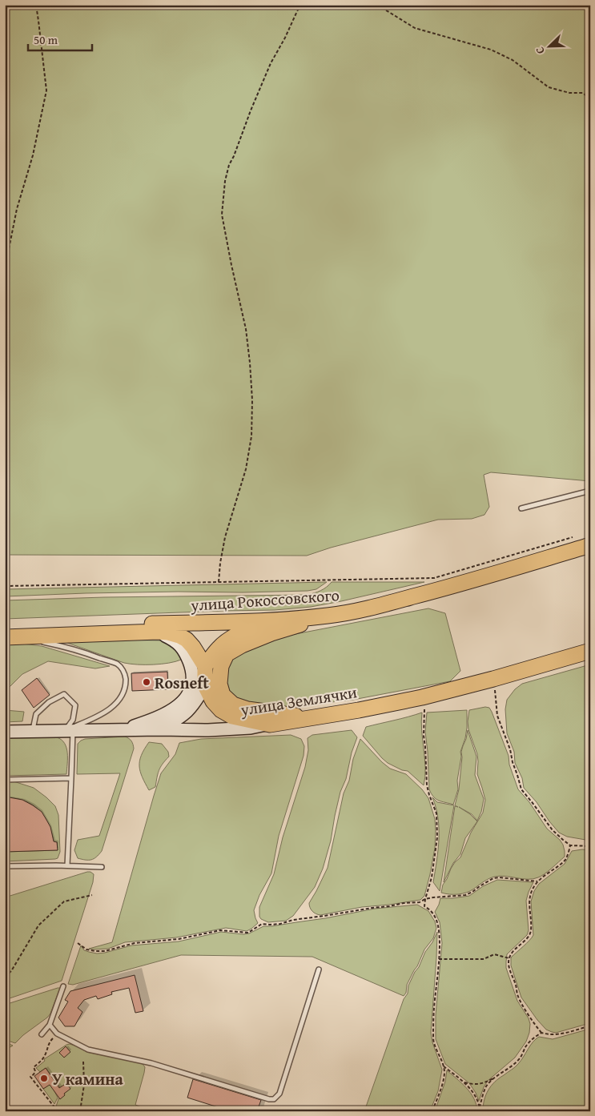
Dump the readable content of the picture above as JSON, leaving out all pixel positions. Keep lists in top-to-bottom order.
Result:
{
  "streets": {
    "highway": ["улица Рокоссовского", "улица Землячки"]
  },
  "places": ["Rosneft", "У камина"],
  "scale_bar": "50 m",
  "north": "bottom left"
}
